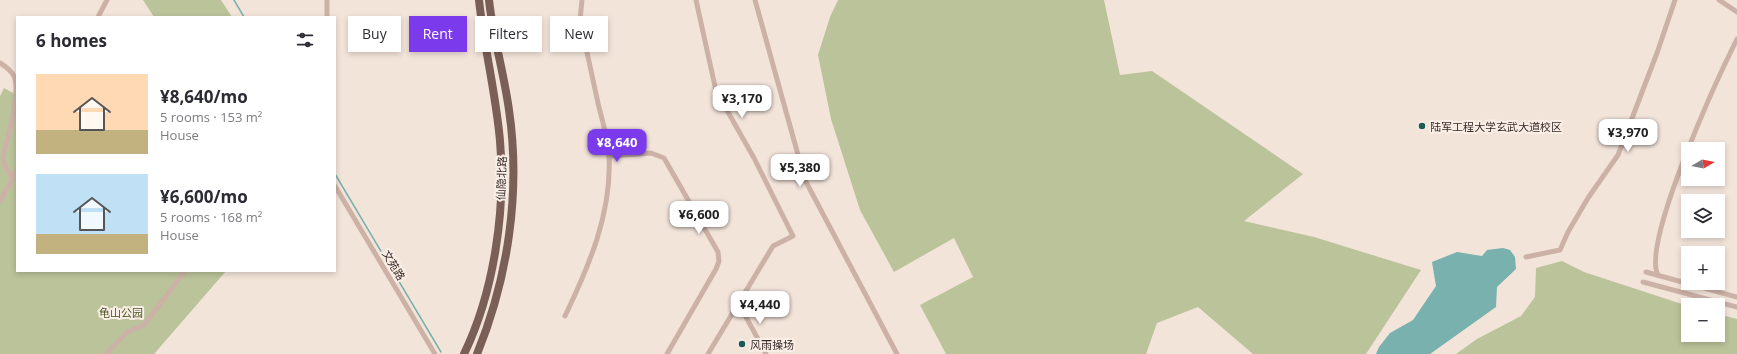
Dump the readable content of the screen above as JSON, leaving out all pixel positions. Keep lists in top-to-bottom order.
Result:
{
  "streets": {
    "main road": ["仙隐北路"],
    "street": ["文苑路"]
  },
  "parks": ["龟山公园"],
  "places": ["陆军工程大学玄武大道校区", "风雨操场"],
  "north": "right",
  "page": {
    "chip": [
      "Buy",
      "Rent",
      "Filters",
      "New"
    ],
    "heading": "6 homes",
    "list": [
      {
        "name": "¥8,640/mo",
        "note": "5 rooms · 153 m² · House"
      },
      {
        "name": "¥6,600/mo",
        "note": "5 rooms · 168 m² · House"
      }
    ],
    "price": [
      "¥3,170",
      "¥3,970",
      "¥8,640",
      "¥5,380",
      "¥6,600",
      "¥4,440"
    ],
    "map_buttons": ["+", "−"]
  }
}
